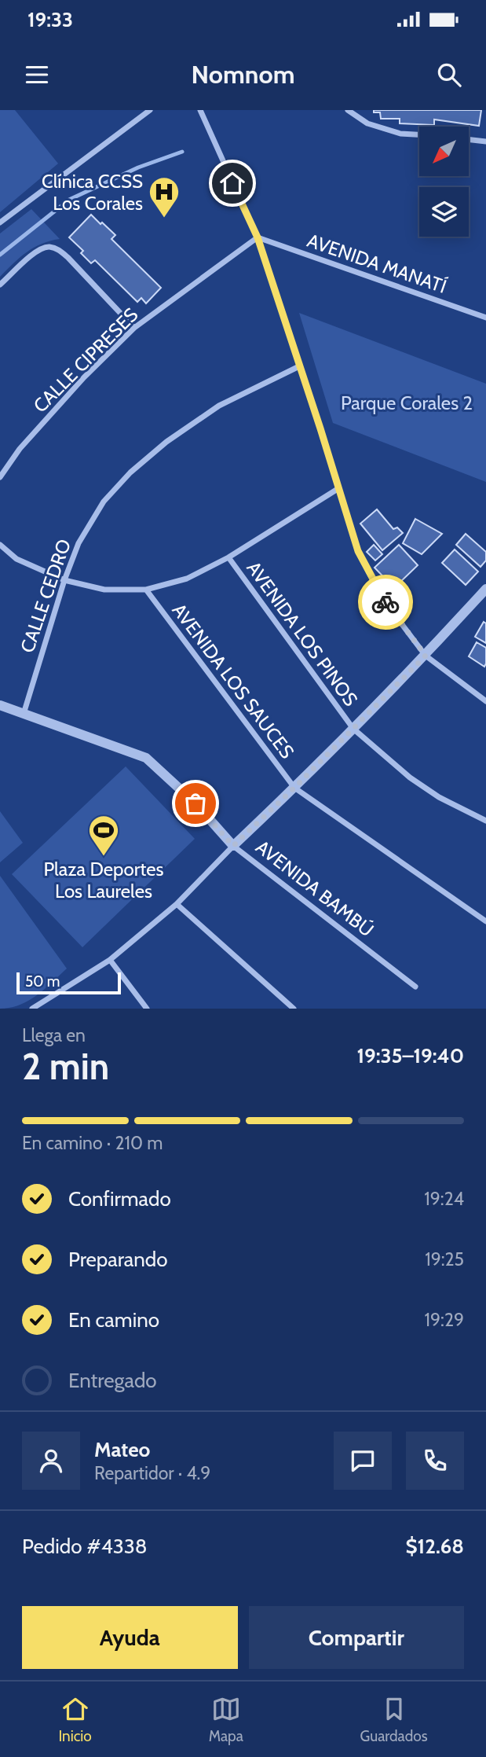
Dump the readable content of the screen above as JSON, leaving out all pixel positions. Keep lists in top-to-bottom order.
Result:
{
  "streets": {
    "street": [
      "AVENIDA MANATÍ",
      "CALLE CIPRESES",
      "CALLE CEDRO",
      "AVENIDA LOS PINOS",
      "AVENIDA LOS SAUCES",
      "AVENIDA BAMBÚ"
    ]
  },
  "crossings": [
    ["AVENIDA MANATÍ", "CALLE CIPRESES"],
    ["CALLE CEDRO", "AVENIDA BAMBÚ"]
  ],
  "parks": ["Parque Corales 2"],
  "places": {
    "hospital": ["Clínica CCSS Los Corales"],
    "sports": ["Plaza Deportes Los Laureles"]
  },
  "scale_bar": "50 m",
  "north": "bottom left",
  "page": {
    "status": "19:33",
    "header": "Nomnom",
    "scale": "50 m",
    "heading": ["2 min", "Llega en", "19:35–19:40"],
    "panel": [
      "Mateo",
      "Repartidor · 4.9",
      "Pedido #4338",
      "$12.68"
    ],
    "bar": "En camino · 210 m",
    "list": [
      ["Confirmado", "19:24"],
      ["Preparando", "19:25"],
      ["En camino", "19:29"],
      "Entregado"
    ],
    "buttons": ["Ayuda", "Compartir"],
    "tabs": ["Inicio", "Mapa", "Guardados"]
  }
}
